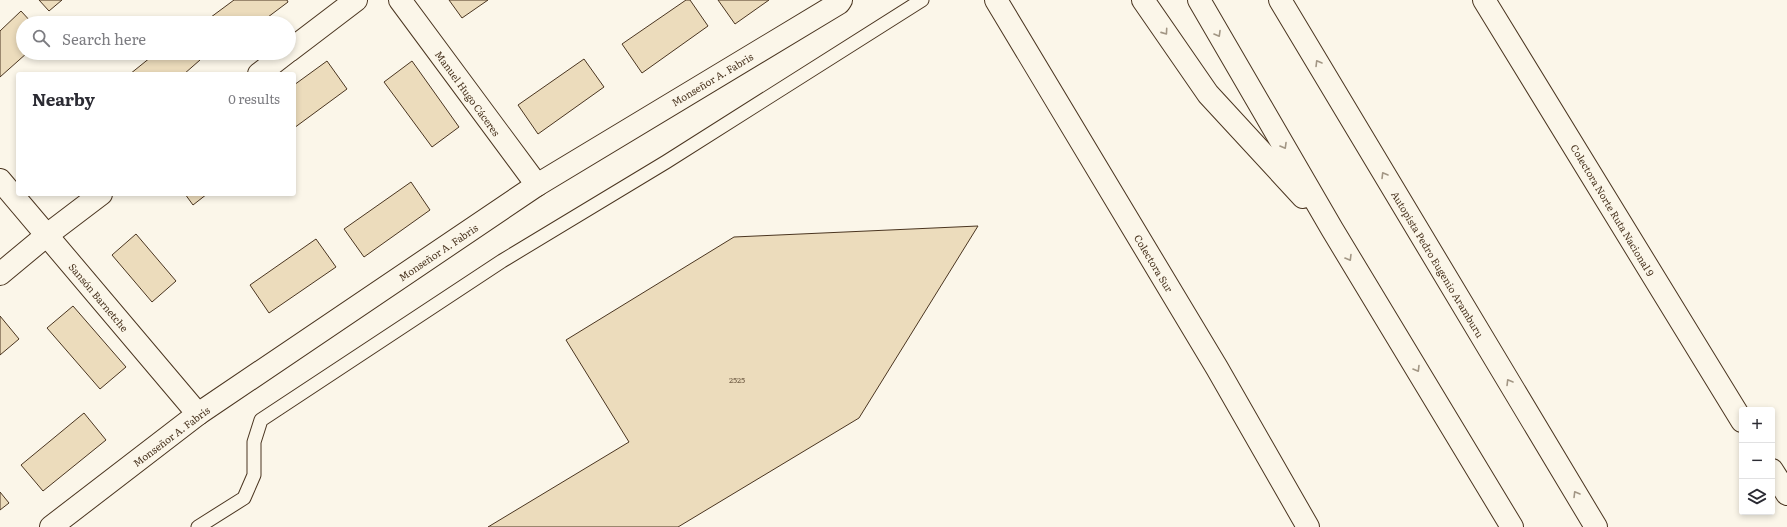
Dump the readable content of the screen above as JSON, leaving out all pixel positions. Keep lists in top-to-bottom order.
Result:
{
  "streets": {
    "main road": [
      "Monseñor A. Fabris",
      "Manuel Hugo Cáceres",
      "Colectora Norte Ruta Nacional 9",
      "Colectora Sur",
      "Autopista Pedro Eugenio Aramburu",
      "Sansón Barnetche"
    ]
  },
  "crossings": [
    ["Monseñor A. Fabris", "Manuel Hugo Cáceres"],
    ["Monseñor A. Fabris", "Sansón Barnetche"]
  ],
  "house_numbers": ["2525"],
  "page": {
    "search": "Search here",
    "heading": ["Nearby", "0 results"],
    "map_buttons": ["+", "−"]
  }
}
